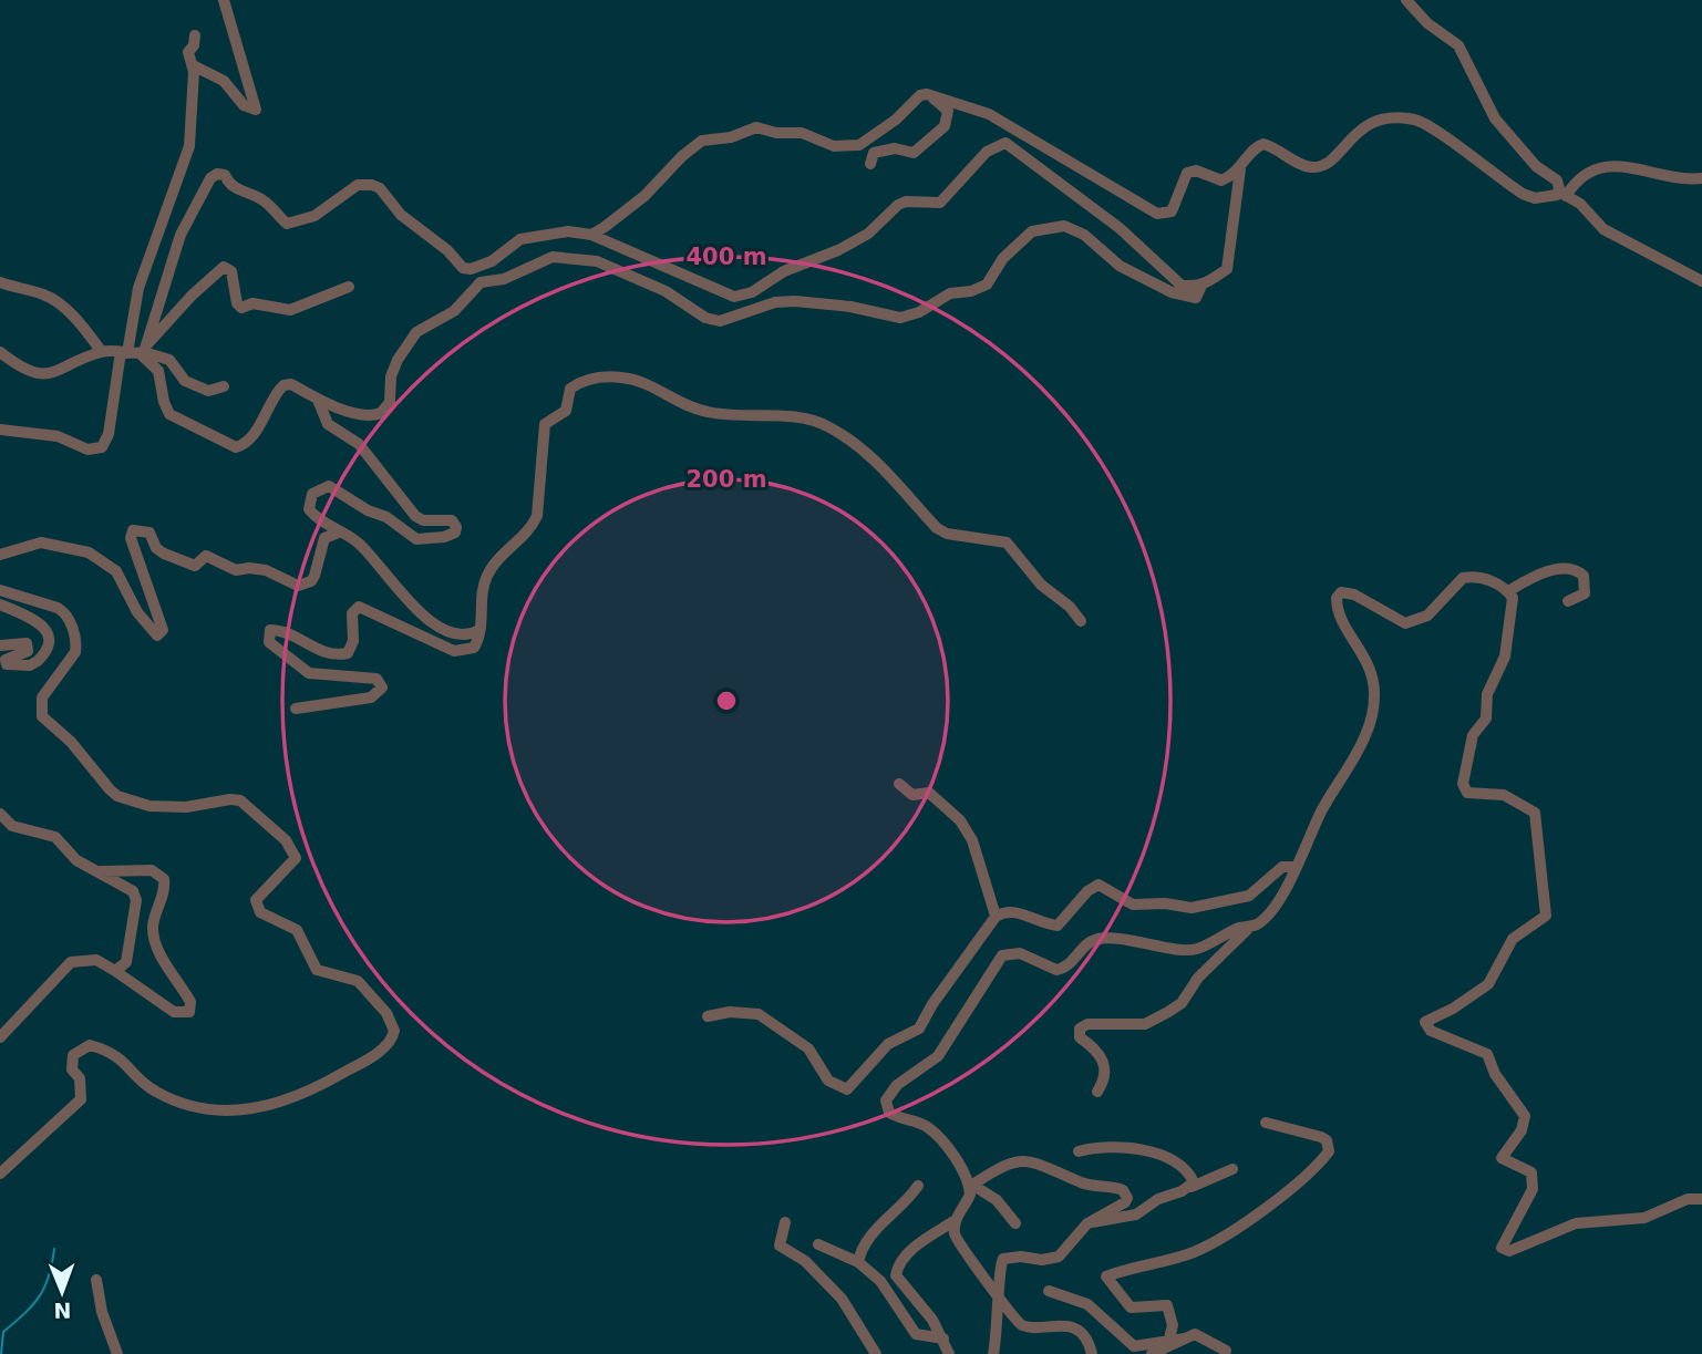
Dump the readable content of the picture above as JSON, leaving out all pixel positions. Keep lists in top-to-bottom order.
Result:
{
  "north": "bottom",
  "rings": ["400 m", "200 m"]
}
